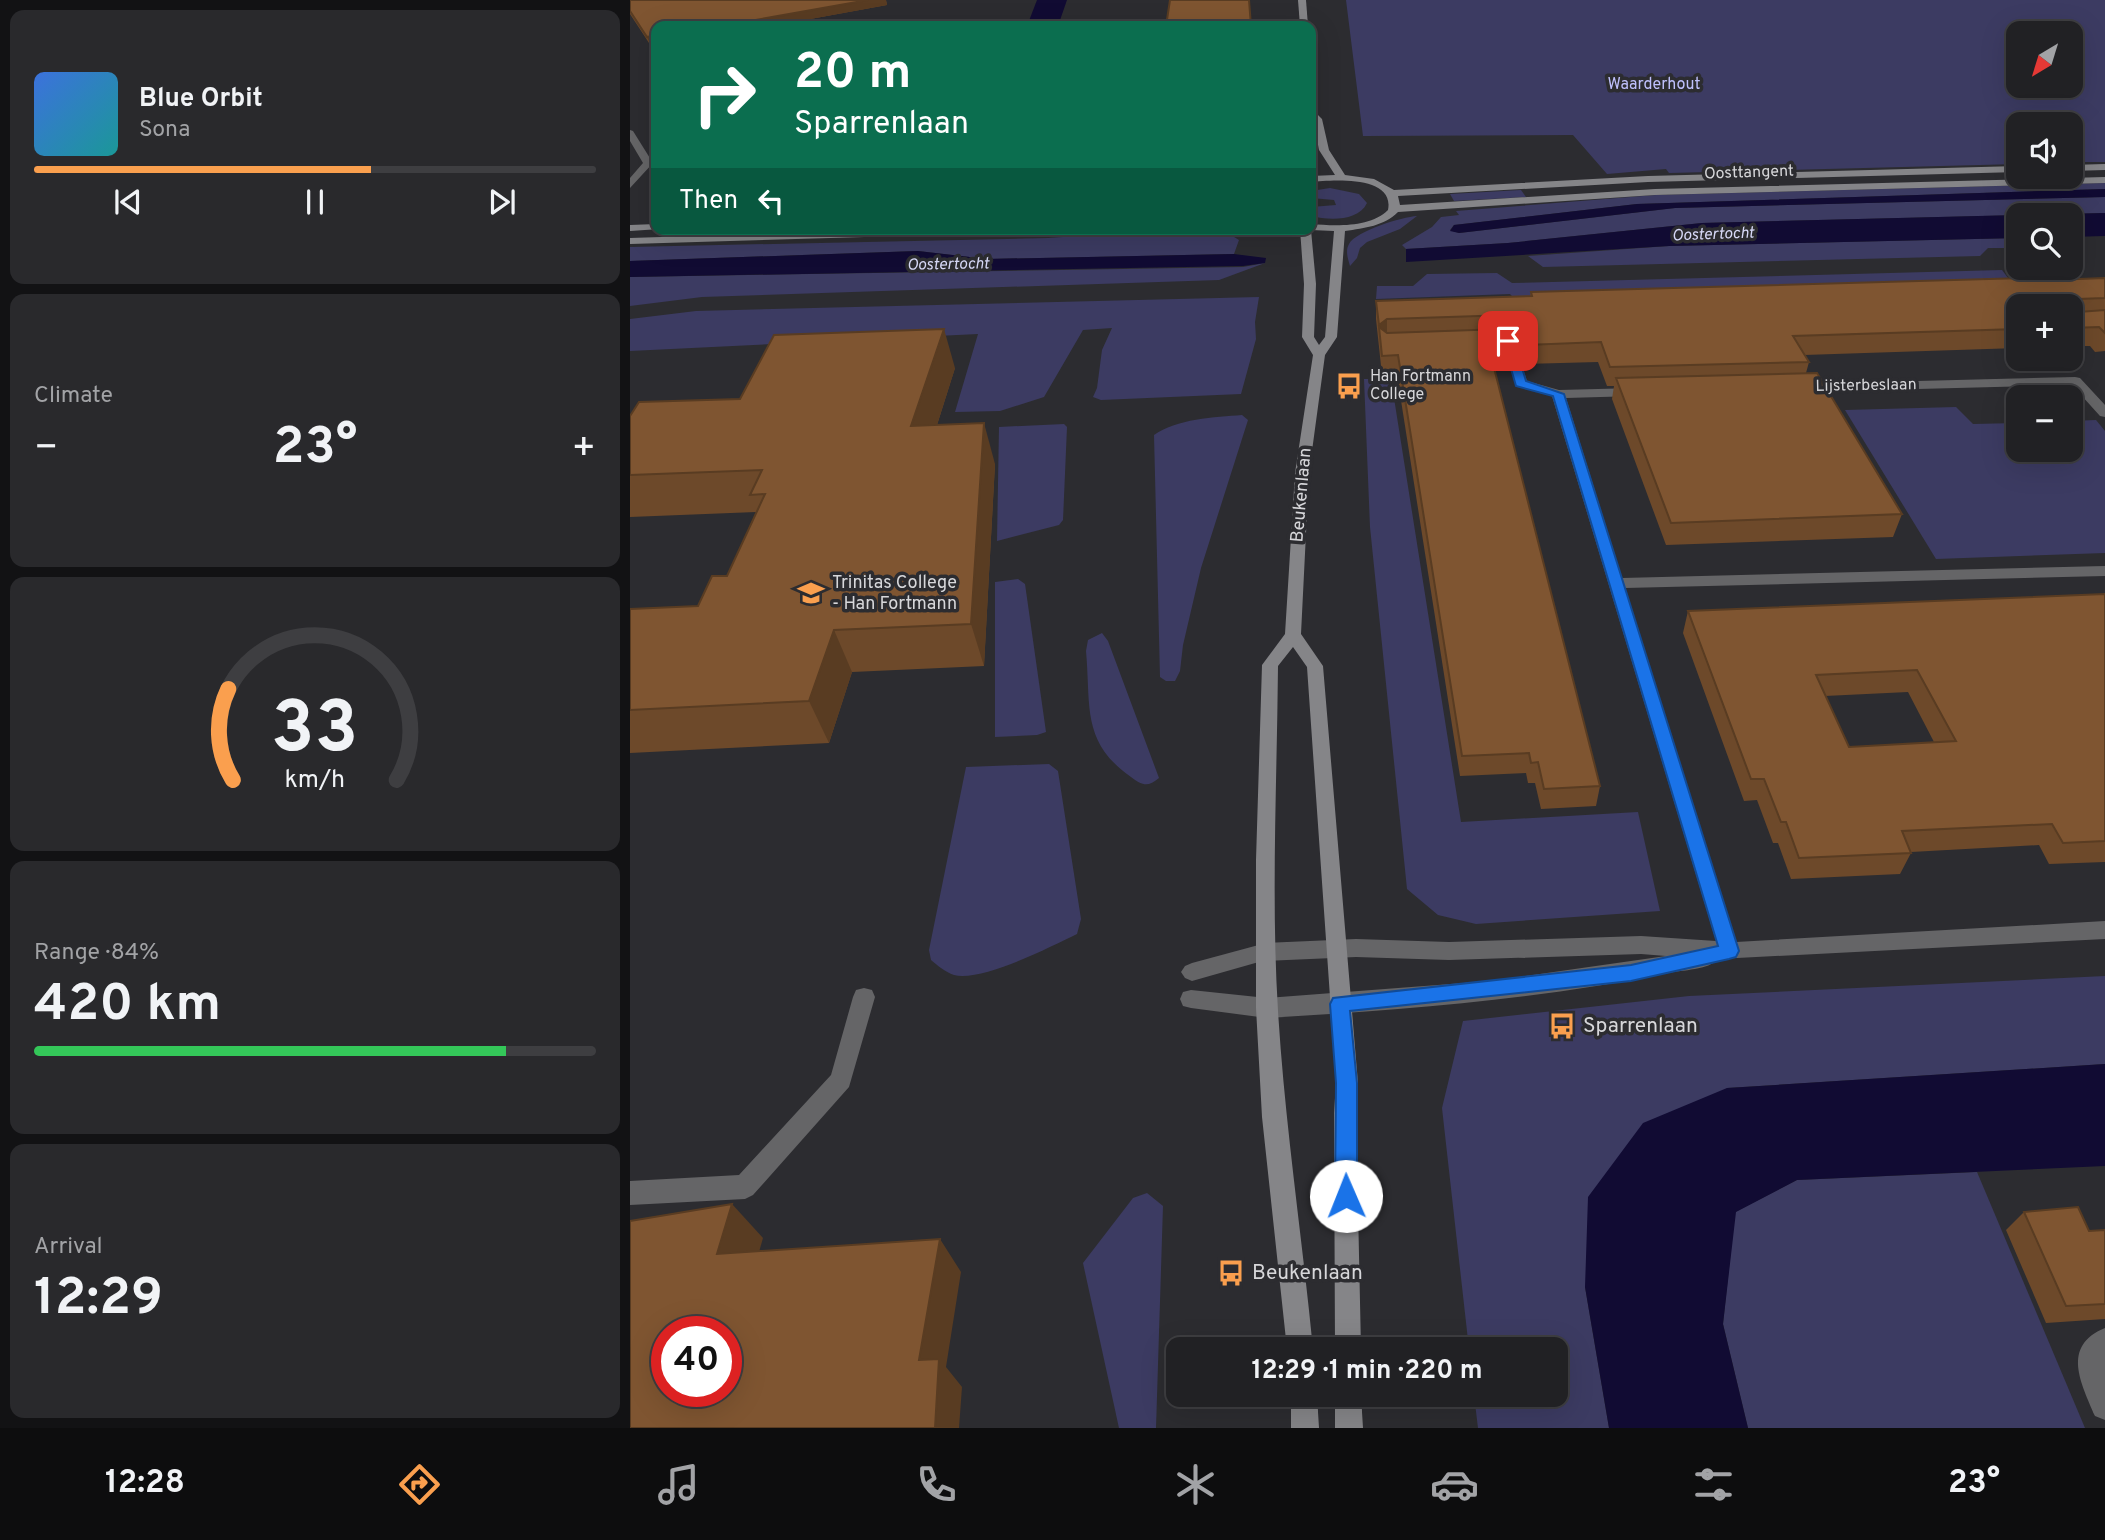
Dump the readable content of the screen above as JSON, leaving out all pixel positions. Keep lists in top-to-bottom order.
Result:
{
  "streets": {
    "main road": ["Oosttangent", "Beukenlaan"],
    "street": ["Lijsterbeslaan"]
  },
  "water": ["Oostertocht"],
  "parks": ["Waarderhout"],
  "places": {
    "bus stop": ["Han Fortmann College", "Sparrenlaan", "Beukenlaan"],
    "school or university": ["Trinitas College - Han Fortmann"]
  },
  "north": "bottom left",
  "page": {
    "map_buttons": ["+", "−"],
    "turn": ["20 m", "Sparrenlaan"],
    "song": ["Blue Orbit", "Sona"],
    "then": "Then",
    "tile": [
      "Climate",
      ["Range · 84%", "420 km"],
      ["Arrival", "12:29"]
    ],
    "heat": ["−", "23°", "+"],
    "limit": "40",
    "trip": "12:29 · 1 min · 220 m",
    "tabs": ["12:28", "23°"],
    "gauge": ["33", "km/h"]
  }
}
